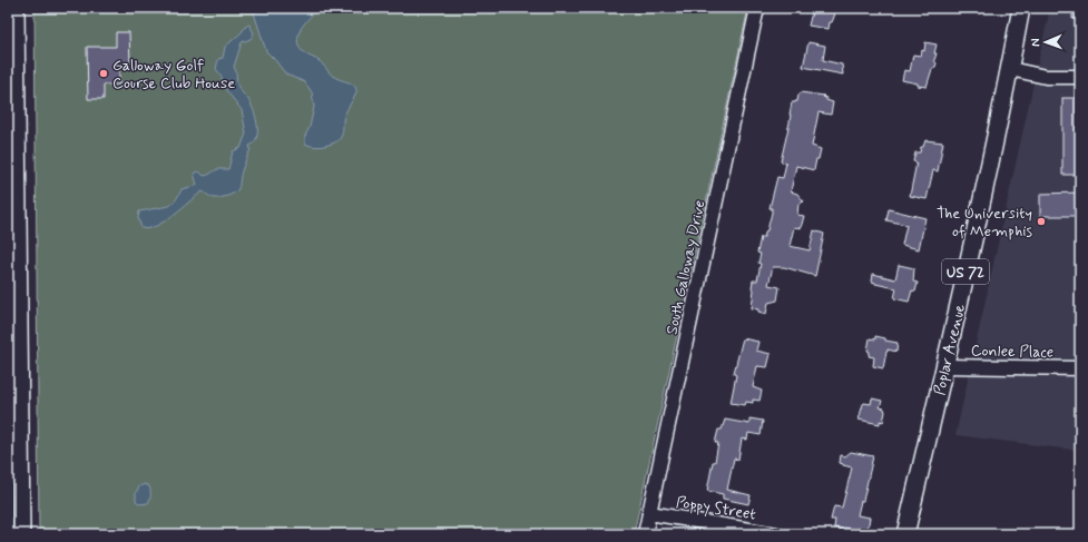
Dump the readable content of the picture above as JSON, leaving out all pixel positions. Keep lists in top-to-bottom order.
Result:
{
  "streets": {
    "main road": ["US 72", "Poplar Avenue"],
    "street": ["South Galloway Drive", "Conlee Place", "Poppy Street"]
  },
  "crossings": [
    ["South Galloway Drive", "Poppy Street"],
    ["Poplar Avenue", "Conlee Place"]
  ],
  "places": ["Galloway Golf Course Club House", "The University of Memphis"],
  "north": "left"
}
